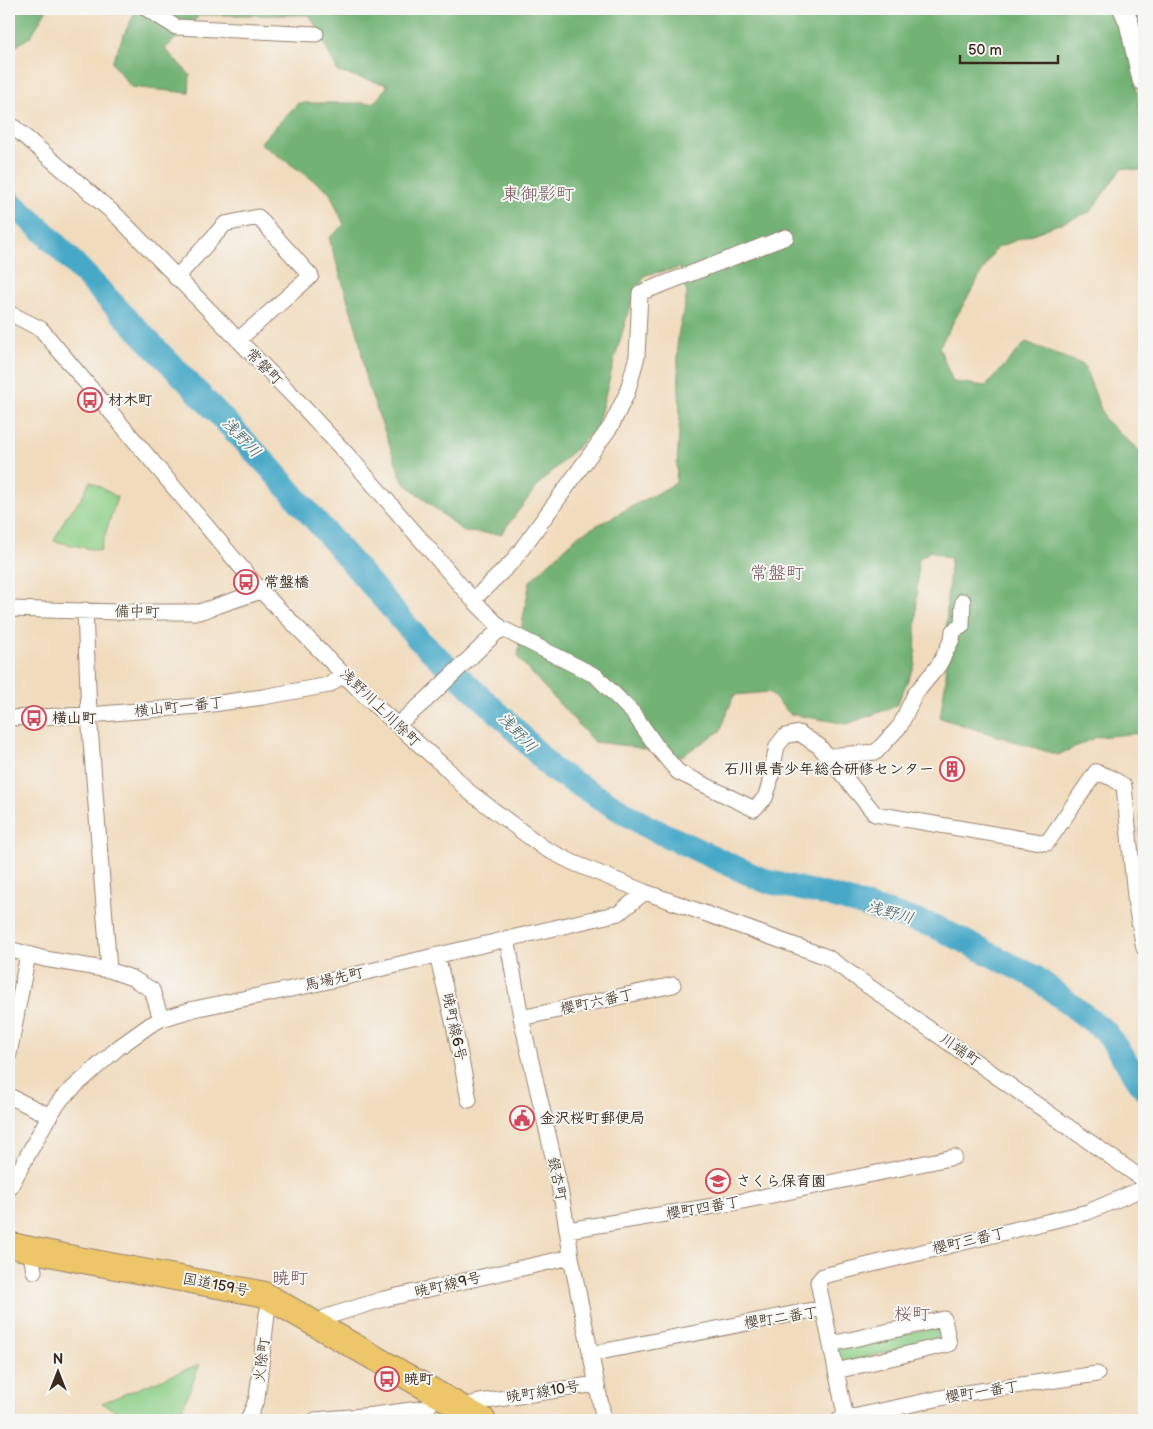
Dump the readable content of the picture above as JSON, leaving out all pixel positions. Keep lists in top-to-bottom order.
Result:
{
  "streets": {
    "highway": ["国道159号"],
    "street": [
      "常磐町",
      "備中町",
      "横山町一番丁",
      "浅野川上川除町",
      "馬場先町",
      "櫻町六番丁",
      "暁町線6号",
      "川端町",
      "銀杏町",
      "櫻町四番丁",
      "櫻町三番丁",
      "暁町線9号",
      "櫻町二番丁",
      "火除町",
      "暁町線10号",
      "櫻町一番丁"
    ]
  },
  "crossings": [
    ["備中町", "浅野川上川除町"],
    ["横山町一番丁", "浅野川上川除町"],
    ["浅野川上川除町", "馬場先町"],
    ["浅野川上川除町", "川端町"],
    ["馬場先町", "暁町線6号"],
    ["馬場先町", "銀杏町"],
    ["櫻町六番丁", "銀杏町"],
    ["銀杏町", "櫻町四番丁"],
    ["銀杏町", "暁町線9号"],
    ["銀杏町", "櫻町二番丁"],
    ["銀杏町", "暁町線10号"],
    ["櫻町三番丁", "櫻町二番丁"],
    ["国道159号", "火除町"],
    ["国道159号", "暁町線10号"],
    ["櫻町二番丁", "櫻町一番丁"]
  ],
  "districts": [
    "東御影町",
    "常盤町",
    "暁町",
    "桜町"
  ],
  "water": ["浅野川"],
  "places": {
    "bus stop": [
      "材木町",
      "常盤橋",
      "横山町",
      "暁町"
    ],
    "building": ["石川県青少年総合研修センター"],
    "public building": ["金沢桜町郵便局"],
    "school or university": ["さくら保育園"]
  },
  "scale_bar": "50 m",
  "north": "top"
}
